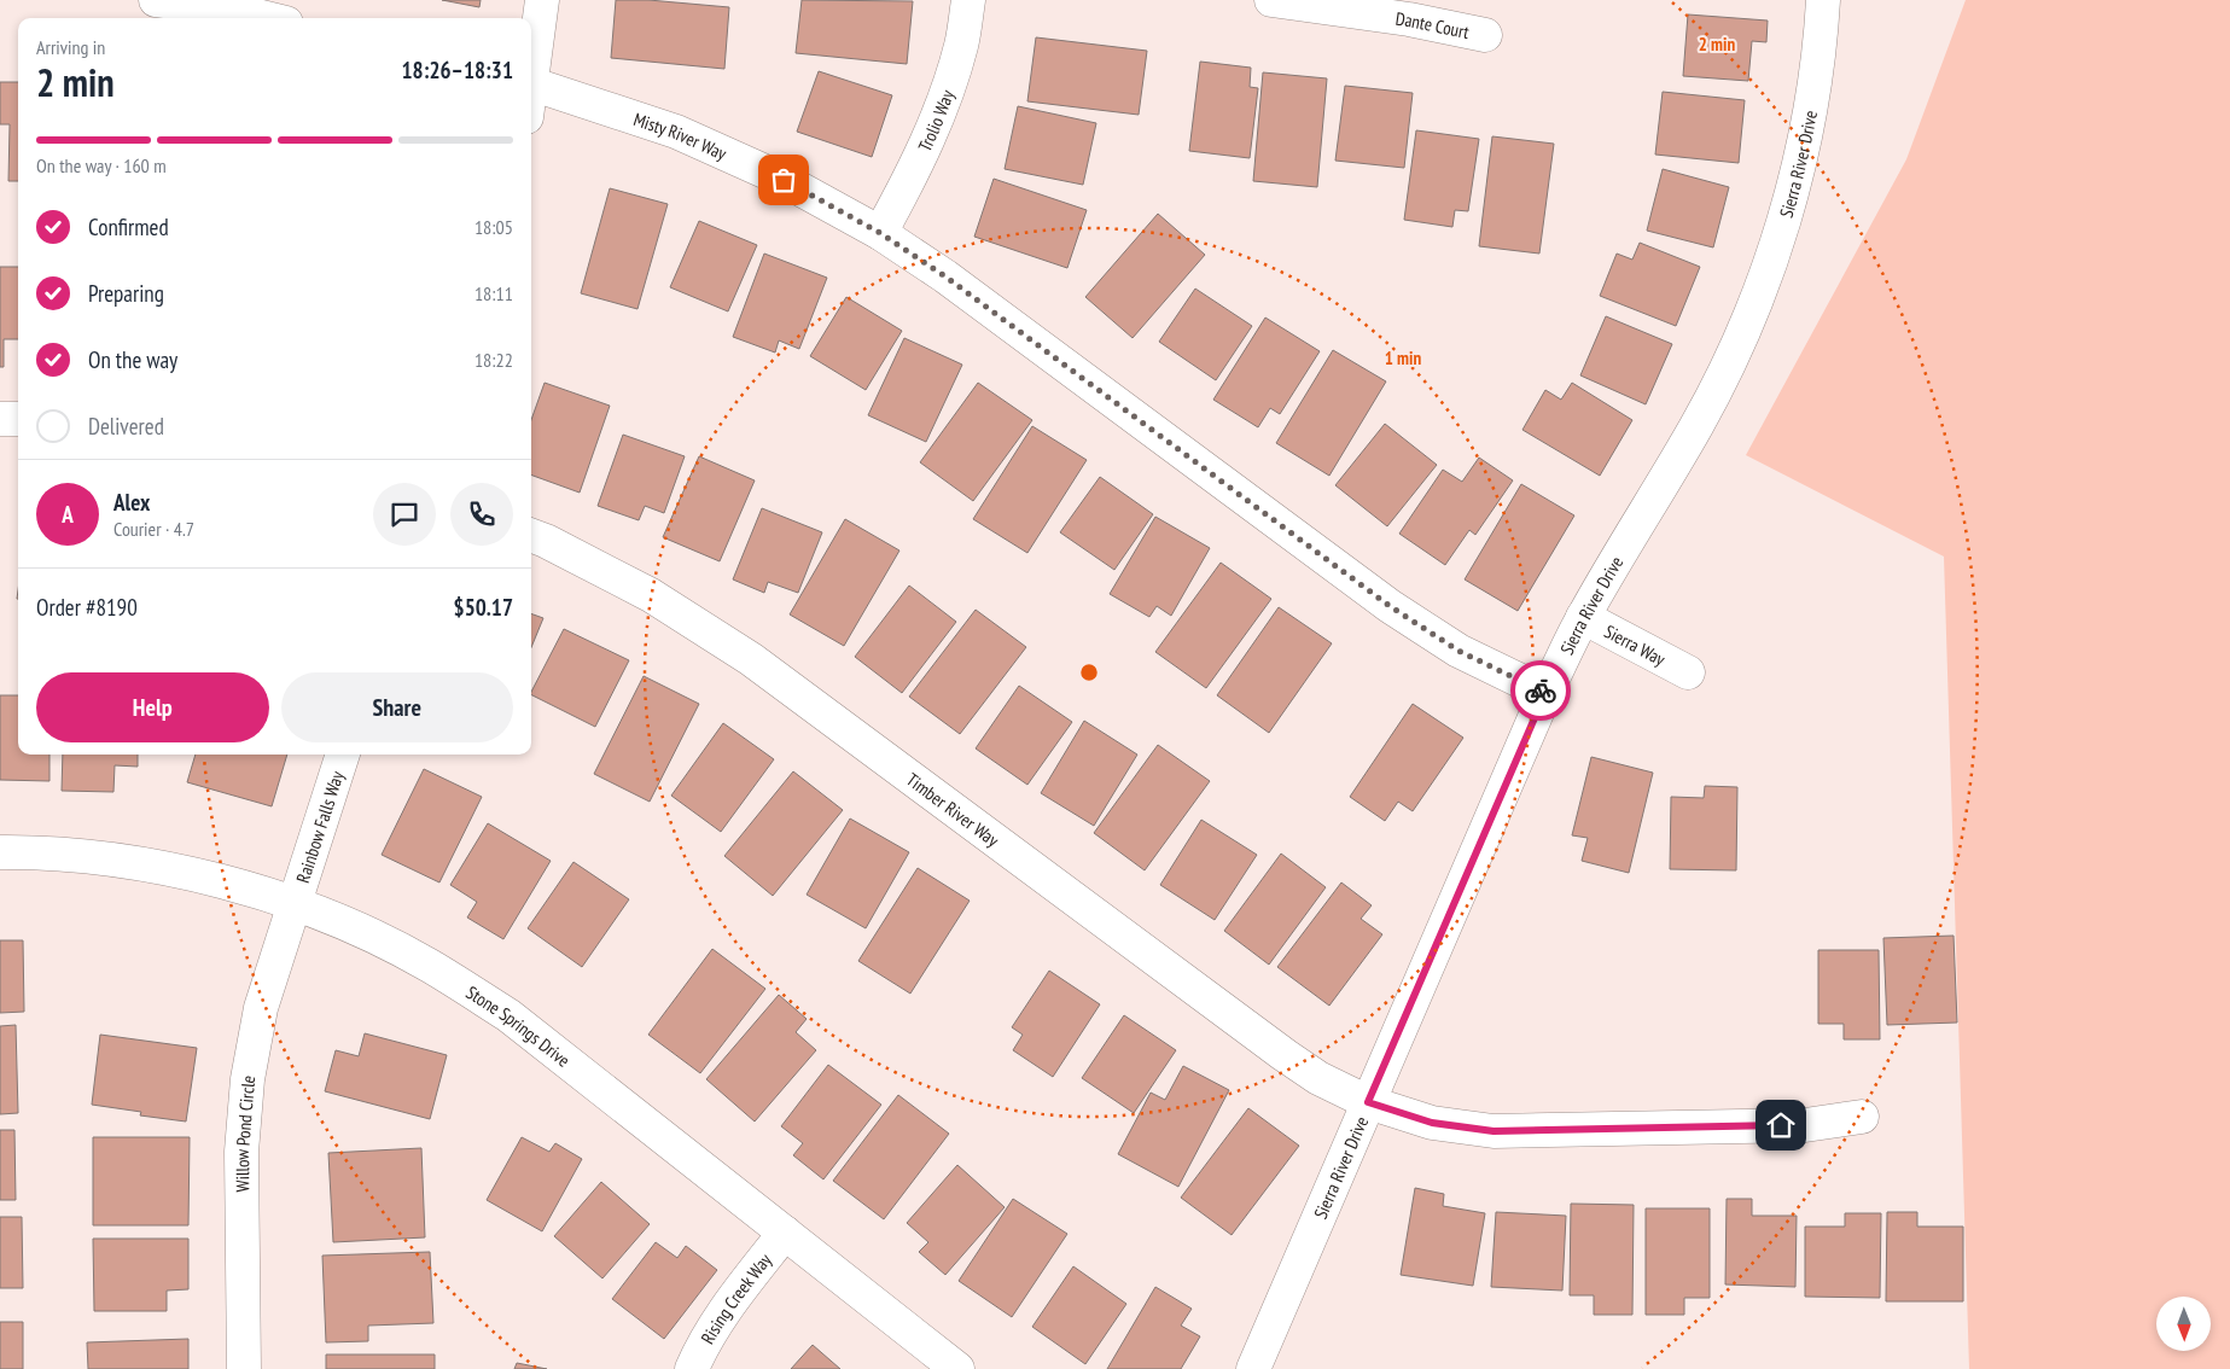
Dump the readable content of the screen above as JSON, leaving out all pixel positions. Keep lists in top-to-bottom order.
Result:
{
  "streets": {
    "street": [
      "Dante Court",
      "Trolio Way",
      "Misty River Way",
      "Sierra River Drive",
      "Sierra Way",
      "Timber River Way",
      "Rainbow Falls Way",
      "Stone Springs Drive",
      "Willow Pond Circle",
      "Rising Creek Way"
    ]
  },
  "crossings": [
    ["Trolio Way", "Misty River Way"],
    ["Misty River Way", "Sierra River Drive"],
    ["Sierra River Drive", "Sierra Way"],
    ["Sierra River Drive", "Timber River Way"],
    ["Rainbow Falls Way", "Stone Springs Drive"],
    ["Rainbow Falls Way", "Willow Pond Circle"],
    ["Stone Springs Drive", "Willow Pond Circle"],
    ["Stone Springs Drive", "Rising Creek Way"]
  ],
  "north": "bottom",
  "page": {
    "heading": ["2 min", "Arriving in", "18:26–18:31"],
    "panel": [
      "Alex",
      "Courier · 4.7",
      "Order #8190",
      "$50.17"
    ],
    "bar": "On the way · 160 m",
    "list": [
      ["Confirmed", "18:05"],
      ["Preparing", "18:11"],
      ["On the way", "18:22"],
      "Delivered"
    ],
    "round": "A",
    "buttons": ["Help", "Share"]
  },
  "rings": ["2 min", "1 min"]
}
